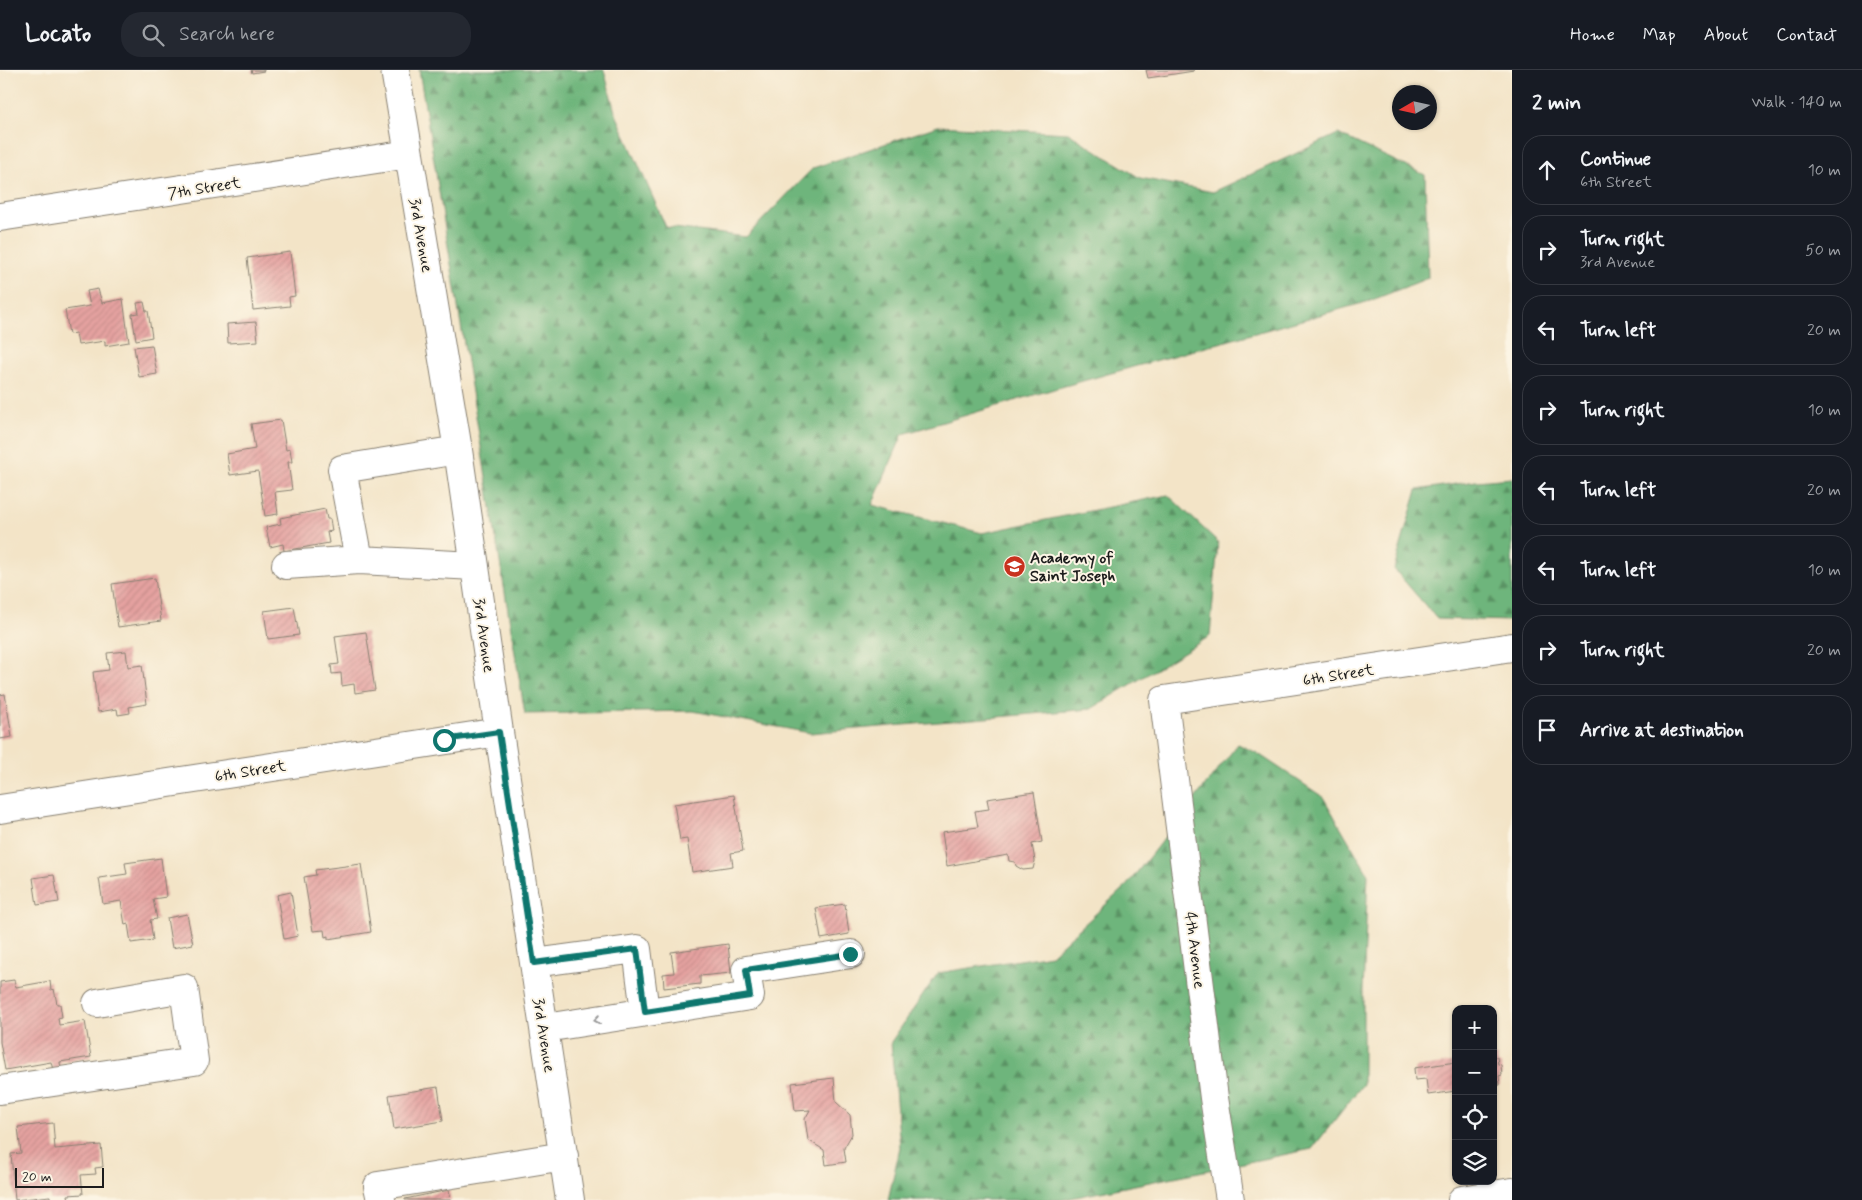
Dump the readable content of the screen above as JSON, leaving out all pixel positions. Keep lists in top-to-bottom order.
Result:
{
  "streets": {
    "street": [
      "7th Street",
      "3rd Avenue",
      "6th Street",
      "4th Avenue"
    ]
  },
  "crossings": [
    ["7th Street", "3rd Avenue"],
    ["3rd Avenue", "6th Street"],
    ["6th Street", "4th Avenue"]
  ],
  "places": {
    "school or university": ["Academy of Saint Joseph"]
  },
  "scale_bar": "20 m",
  "north": "left",
  "page": {
    "header": "Locato",
    "search": "Search here",
    "nav": [
      "Home",
      "Map",
      "About",
      "Contact"
    ],
    "heading": ["2 min", "Walk · 140 m"],
    "list": [
      ["Continue", "6th Street", "10 m"],
      ["Turn right", "3rd Avenue", "50 m"],
      ["Turn left", "20 m"],
      ["Turn right", "10 m"],
      ["Turn left", "20 m"],
      ["Turn left", "10 m"],
      ["Turn right", "20 m"],
      "Arrive at destination"
    ],
    "map_buttons": ["+", "−"],
    "scale": "20 m"
  }
}
